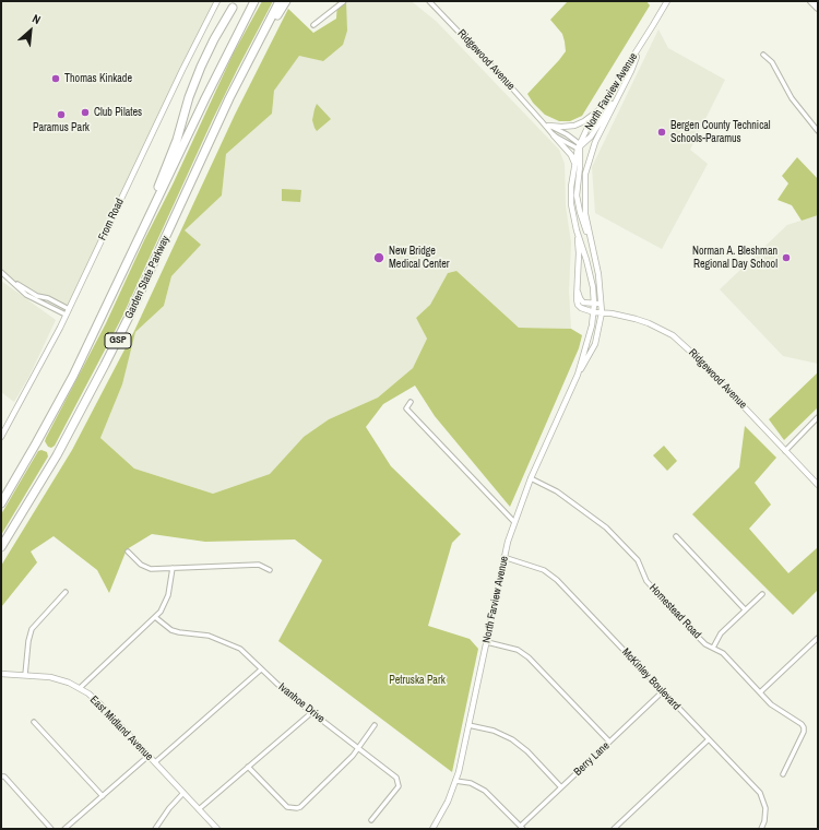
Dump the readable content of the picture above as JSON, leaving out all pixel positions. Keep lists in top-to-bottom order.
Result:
{
  "streets": {
    "highway": ["Garden State Parkway", "GSP"],
    "street": [
      "Ridgewood Avenue",
      "North Farview Avenue",
      "From Road",
      "Homestead Road",
      "McKinley Boulevard",
      "Ivanhoe Drive",
      "East Midland Avenue",
      "Berry Lane"
    ]
  },
  "crossings": [
    ["Ridgewood Avenue", "North Farview Avenue"],
    ["North Farview Avenue", "Homestead Road"],
    ["North Farview Avenue", "McKinley Boulevard"],
    ["McKinley Boulevard", "Berry Lane"]
  ],
  "parks": ["Petruska Park"],
  "places": [
    "Thomas Kinkade",
    "Club Pilates",
    "Paramus Park",
    "Bergen County Technical Schools-Paramus",
    "New Bridge Medical Center",
    "Norman A. Bleshman Regional Day School"
  ],
  "north": "top right"
}
